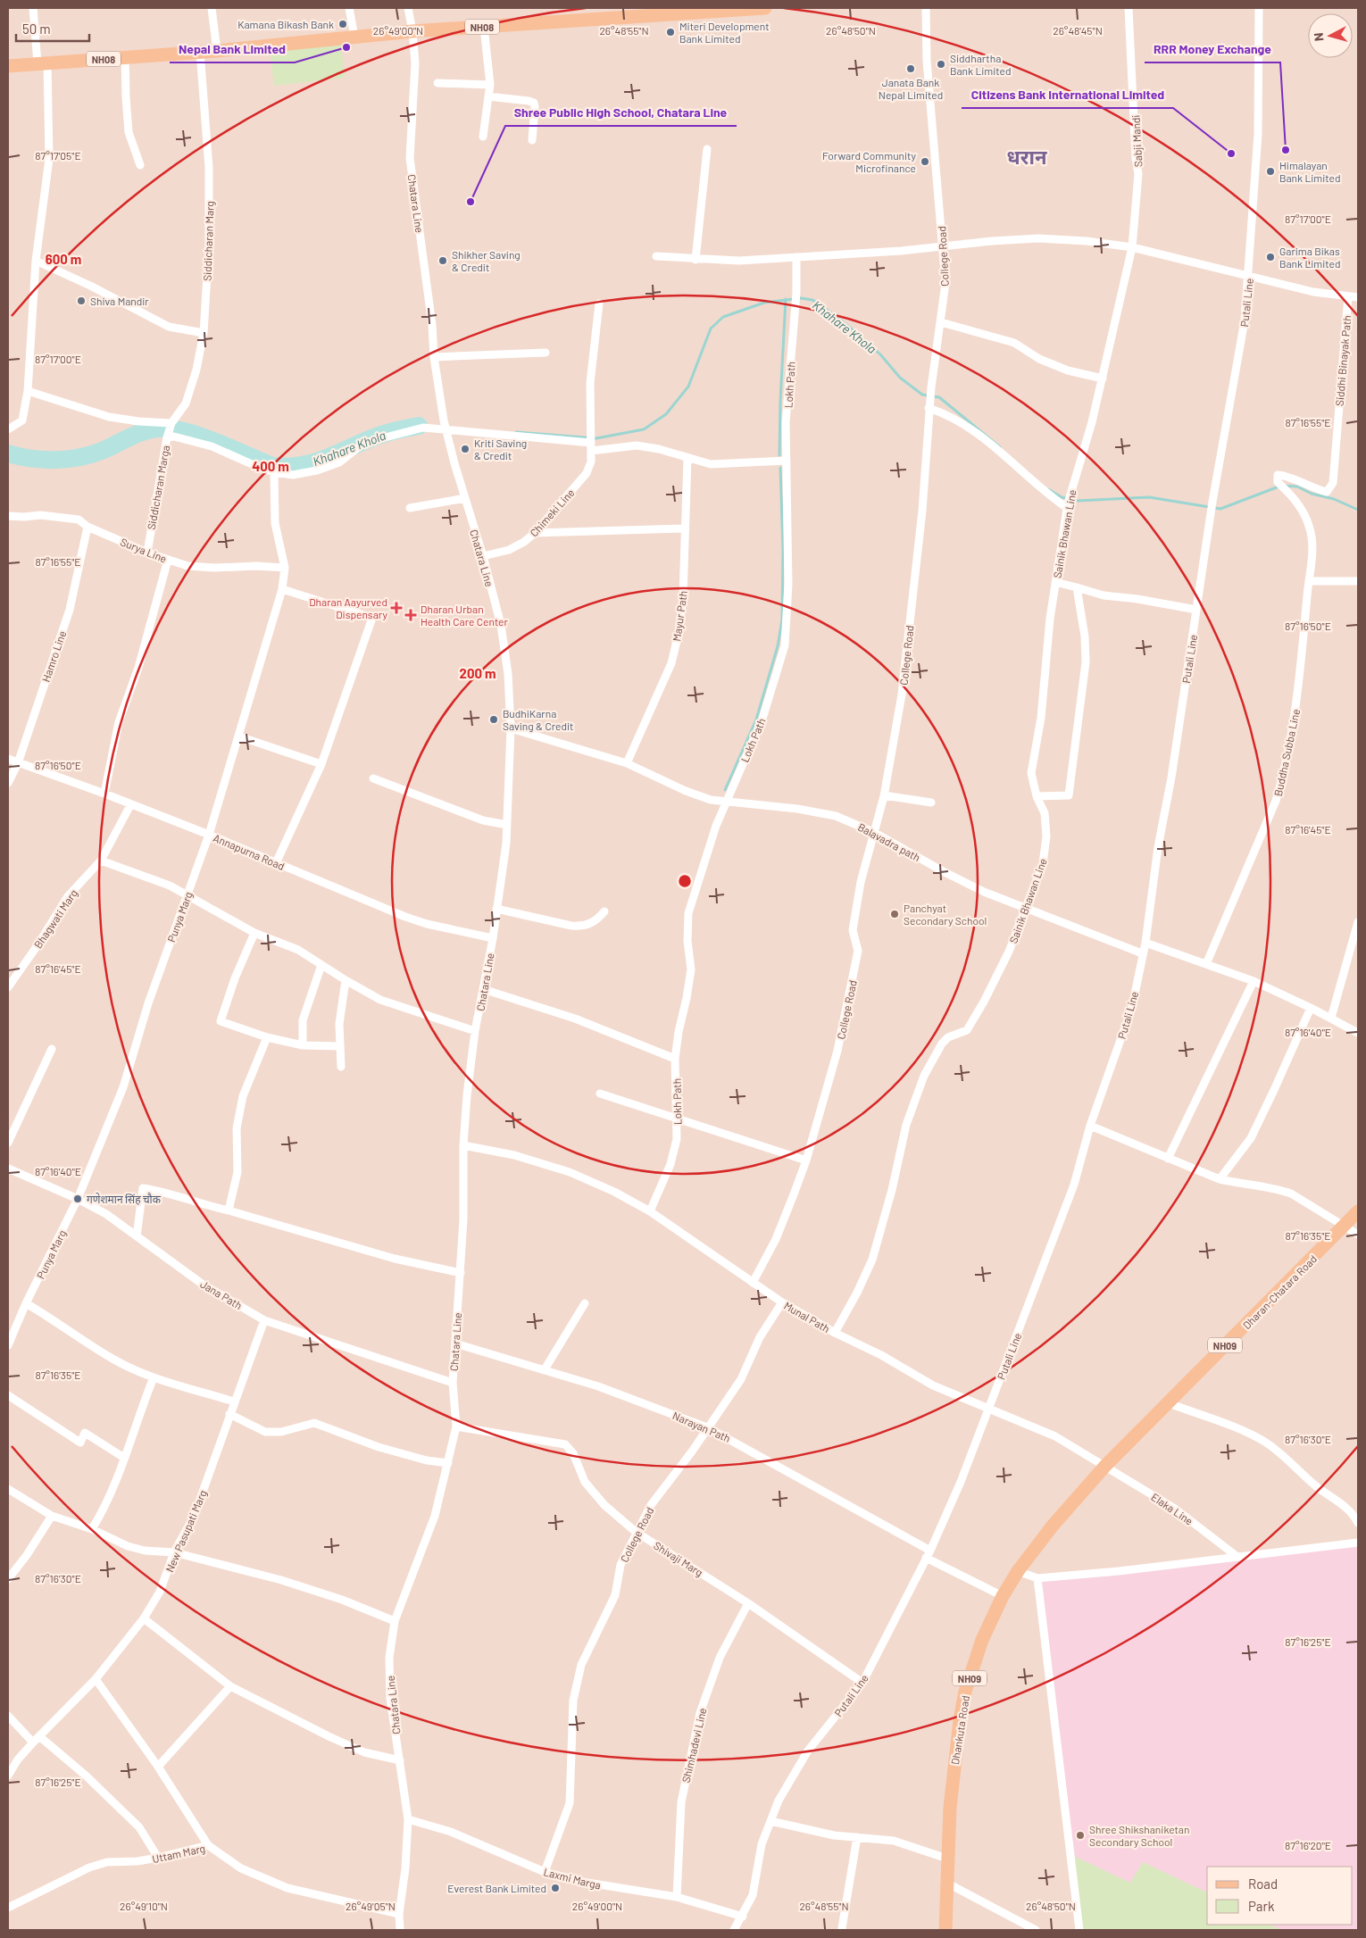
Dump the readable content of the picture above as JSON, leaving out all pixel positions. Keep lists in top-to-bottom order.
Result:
{
  "streets": {
    "main road": [
      "NH08",
      "Dharan-Chatara Road",
      "NH09",
      "Dhankuta Road"
    ],
    "street": [
      "Sabji Mandi",
      "Chatara Line",
      "Siddicharan Marg",
      "College Road",
      "Putali Line",
      "Siddhi Binayak Path",
      "Lokh Path",
      "Siddicharan Marga",
      "Chimeki Line",
      "Sainik Bhawan Line",
      "Surya Line",
      "Mayur Path",
      "Hamro Line",
      "Buddha Subba Line",
      "Balavadra path",
      "Annapurna Road",
      "Punya Marg",
      "Bhagwati Marg",
      "Jana Path",
      "Munal Path",
      "Narayan Path",
      "Elaka Line",
      "New Pasupati Marg",
      "Shivaji Marg",
      "Shimhadevi Line",
      "Uttam Marg",
      "Laxmi Marga"
    ]
  },
  "crossings": [
    ["NH08", "Chatara Line"],
    ["NH08", "Siddicharan Marg"],
    ["Sabji Mandi", "Sainik Bhawan Line"],
    ["Chatara Line", "Chimeki Line"],
    ["Chatara Line", "Balavadra path"],
    ["Chatara Line", "Annapurna Road"],
    ["Chatara Line", "Jana Path"],
    ["Chatara Line", "Munal Path"],
    ["Chatara Line", "Narayan Path"],
    ["Chatara Line", "Shivaji Marg"],
    ["Chatara Line", "Uttam Marg"],
    ["Chatara Line", "Laxmi Marga"],
    ["Siddicharan Marg", "Siddicharan Marga"],
    ["College Road", "Balavadra path"],
    ["College Road", "Munal Path"],
    ["College Road", "Narayan Path"],
    ["College Road", "Shivaji Marg"],
    ["College Road", "Laxmi Marga"],
    ["Putali Line", "Balavadra path"],
    ["Putali Line", "Munal Path"],
    ["Putali Line", "Narayan Path"],
    ["Putali Line", "Shivaji Marg"],
    ["Putali Line", "Laxmi Marga"],
    ["Siddhi Binayak Path", "Buddha Subba Line"],
    ["Lokh Path", "Balavadra path"],
    ["Lokh Path", "Munal Path"],
    ["Siddicharan Marga", "Surya Line"],
    ["Sainik Bhawan Line", "Balavadra path"],
    ["Sainik Bhawan Line", "Munal Path"],
    ["Surya Line", "Hamro Line"],
    ["Surya Line", "Punya Marg"],
    ["Mayur Path", "Balavadra path"],
    ["Hamro Line", "Annapurna Road"],
    ["Annapurna Road", "Punya Marg"],
    ["Annapurna Road", "Bhagwati Marg"],
    ["Punya Marg", "Jana Path"],
    ["Dharan-Chatara Road", "Munal Path"],
    ["Dharan-Chatara Road", "Elaka Line"],
    ["Dharan-Chatara Road", "Dhankuta Road"],
    ["Jana Path", "New Pasupati Marg"],
    ["Munal Path", "Elaka Line"],
    ["Munal Path", "Dhankuta Road"],
    ["Narayan Path", "Dhankuta Road"],
    ["Elaka Line", "Dhankuta Road"],
    ["Shivaji Marg", "Shimhadevi Line"],
    ["Shimhadevi Line", "Laxmi Marga"]
  ],
  "districts": ["धरान"],
  "water": ["Khahare Khola"],
  "places": {
    "other": [
      "Kamana Bikash Bank",
      "Miteri Development Bank Limited",
      "Nepal Bank Limited",
      "Siddhartha Bank Limited",
      "Janata Bank Nepal Limited",
      "RRR Money Exchange",
      "Citizens Bank International Limited",
      "Forward Community Microfinance",
      "Himalayan Bank Limited",
      "Shree Public High School, Chatara Line",
      "Garima Bikas Bank Limited",
      "Shikher Saving & Credit",
      "Shiva Mandir",
      "Kriti Saving & Credit",
      "BudhiKarna Saving & Credit",
      "Panchyat Secondary School",
      "गणेशमान सिंह चौक",
      "Shree Shikshaniketan Secondary School",
      "Everest Bank Limited"
    ],
    "health": ["Dharan Aayurved Dispensary", "Dharan Urban Health Care Center"]
  },
  "legend": ["Road", "Park"],
  "scale_bar": "50 m",
  "north": "left",
  "coordinates": [
    "26°49'00\"N",
    "26°48'55\"N",
    "26°48'50\"N",
    "26°48'45\"N",
    "87°17'05\"E",
    "87°17'00\"E",
    "87°16'55\"E",
    "87°16'50\"E",
    "87°16'45\"E",
    "87°16'40\"E",
    "87°16'35\"E",
    "87°16'30\"E",
    "87°16'25\"E",
    "87°16'20\"E",
    "26°49'10\"N",
    "26°49'05\"N"
  ],
  "rings": ["600 m", "400 m", "200 m"]
}
